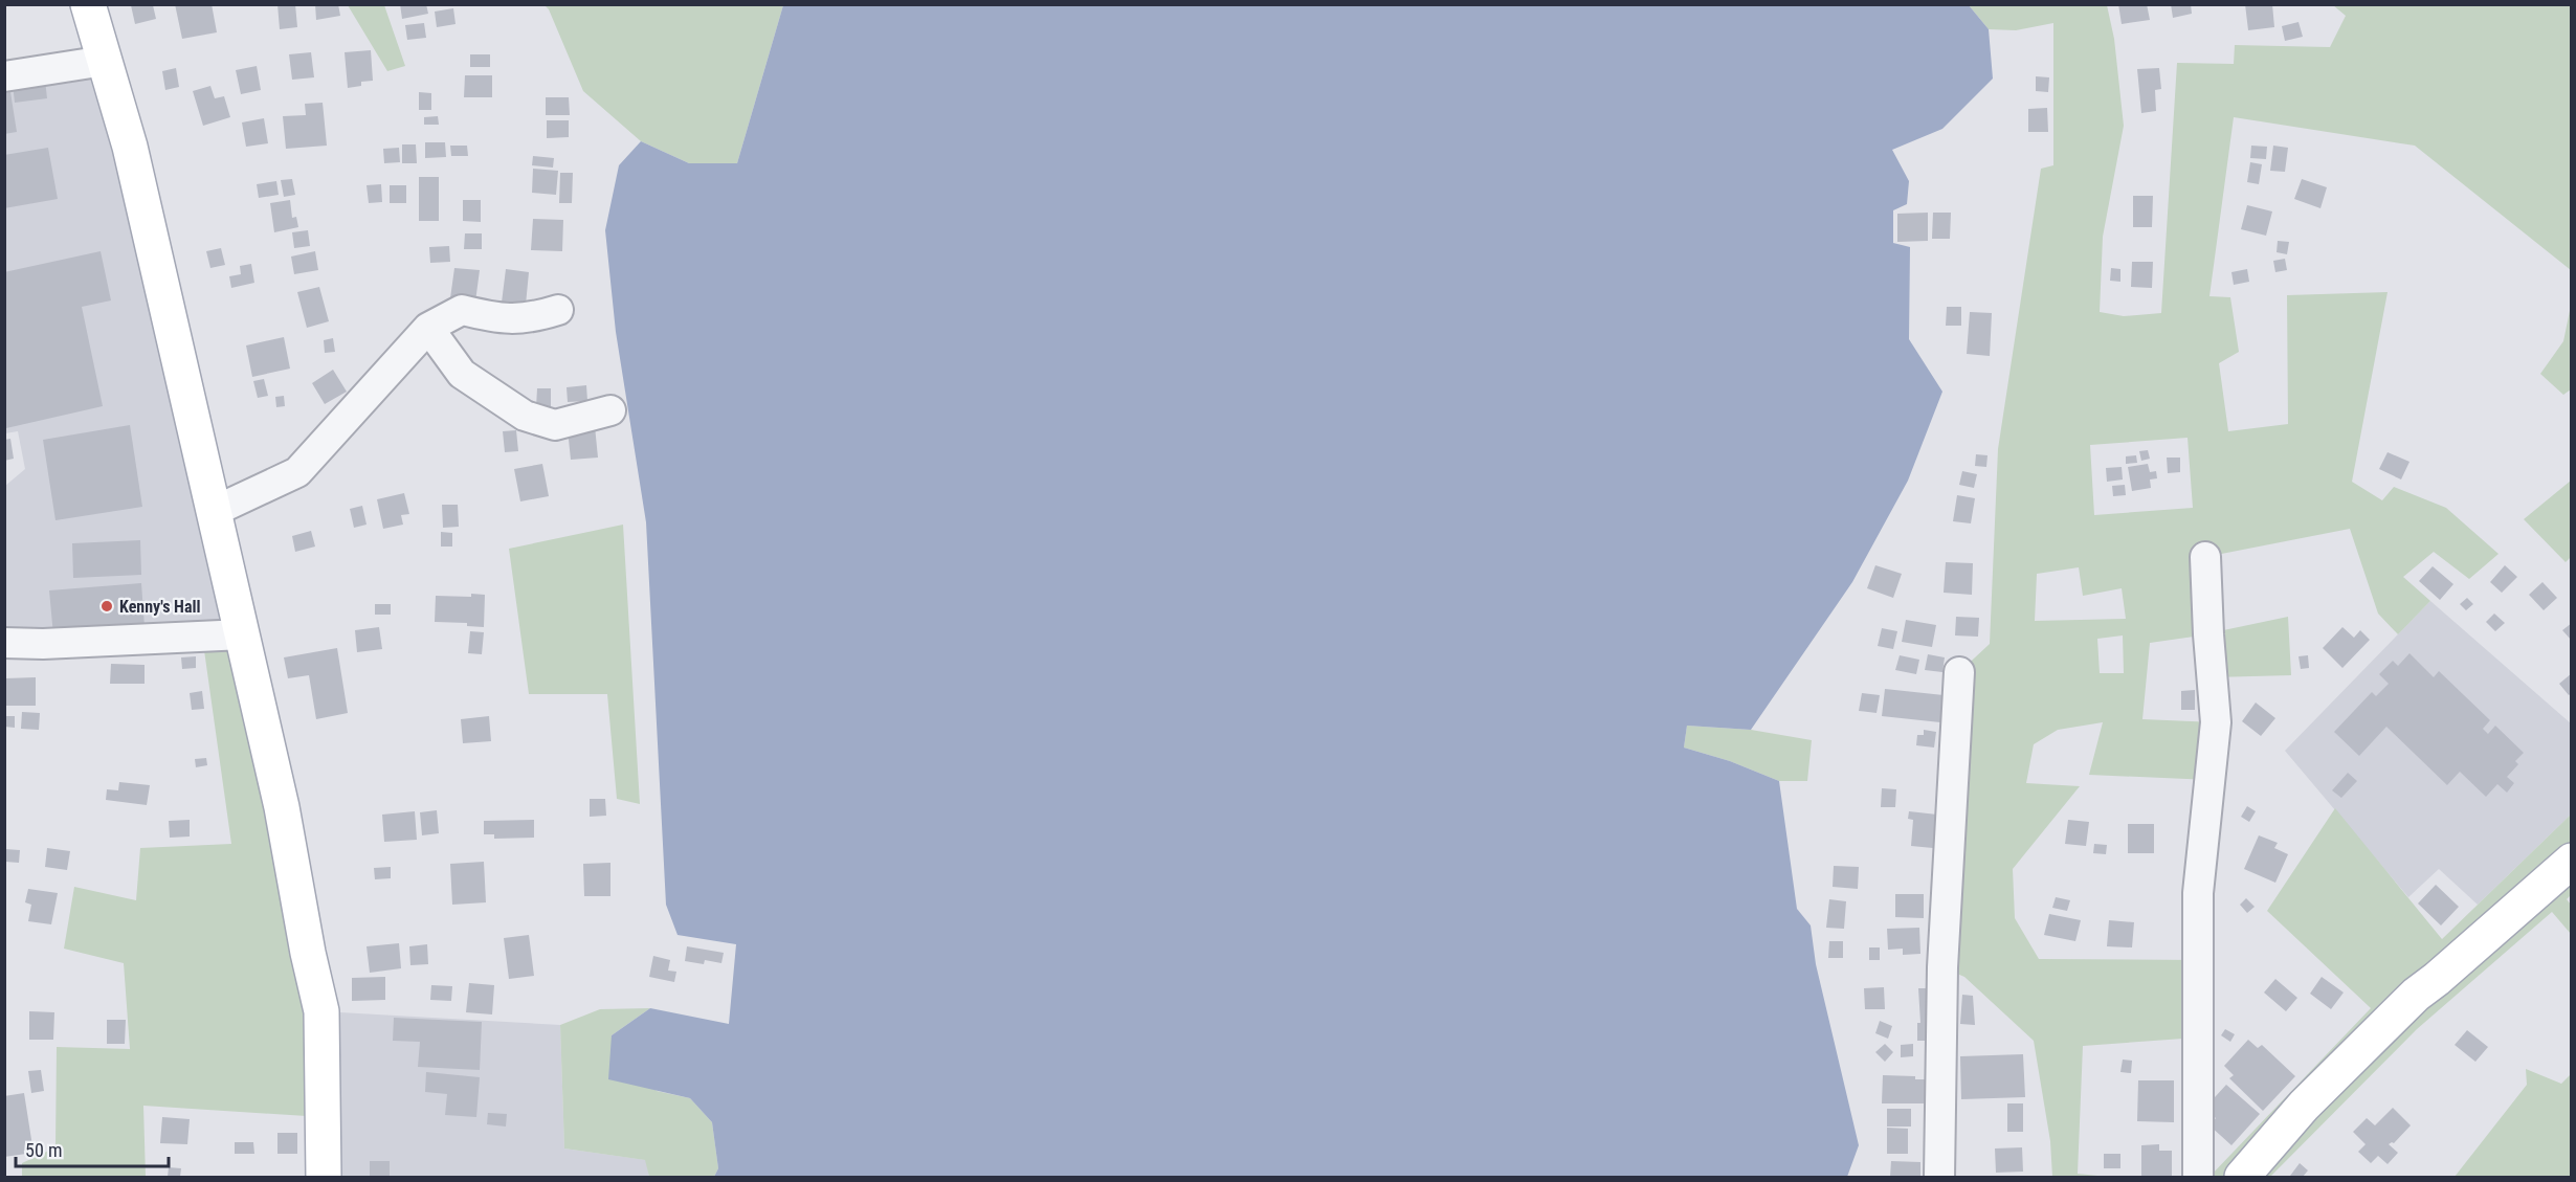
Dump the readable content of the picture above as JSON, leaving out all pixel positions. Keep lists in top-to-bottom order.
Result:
{
  "places": ["Kenny's Hall"],
  "scale_bar": "50 m"
}
